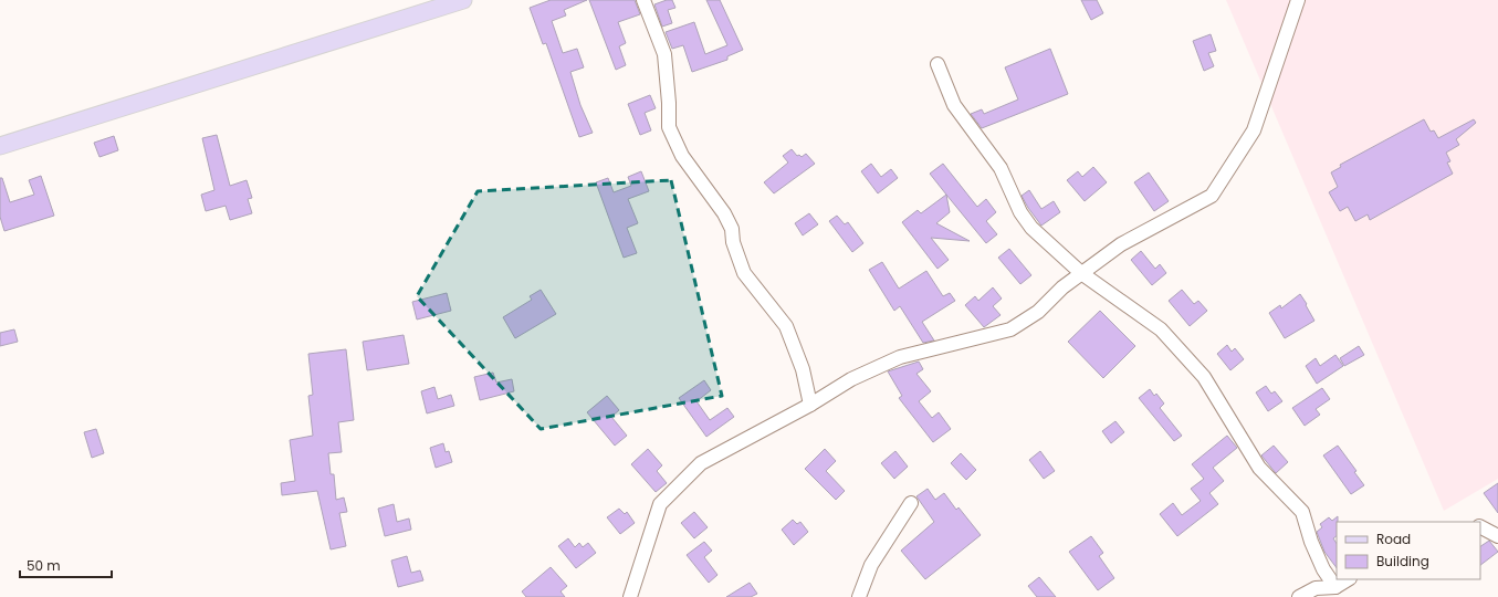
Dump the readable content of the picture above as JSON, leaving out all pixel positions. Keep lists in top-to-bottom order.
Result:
{
  "legend": ["Road", "Building"],
  "scale_bar": "50 m"
}
